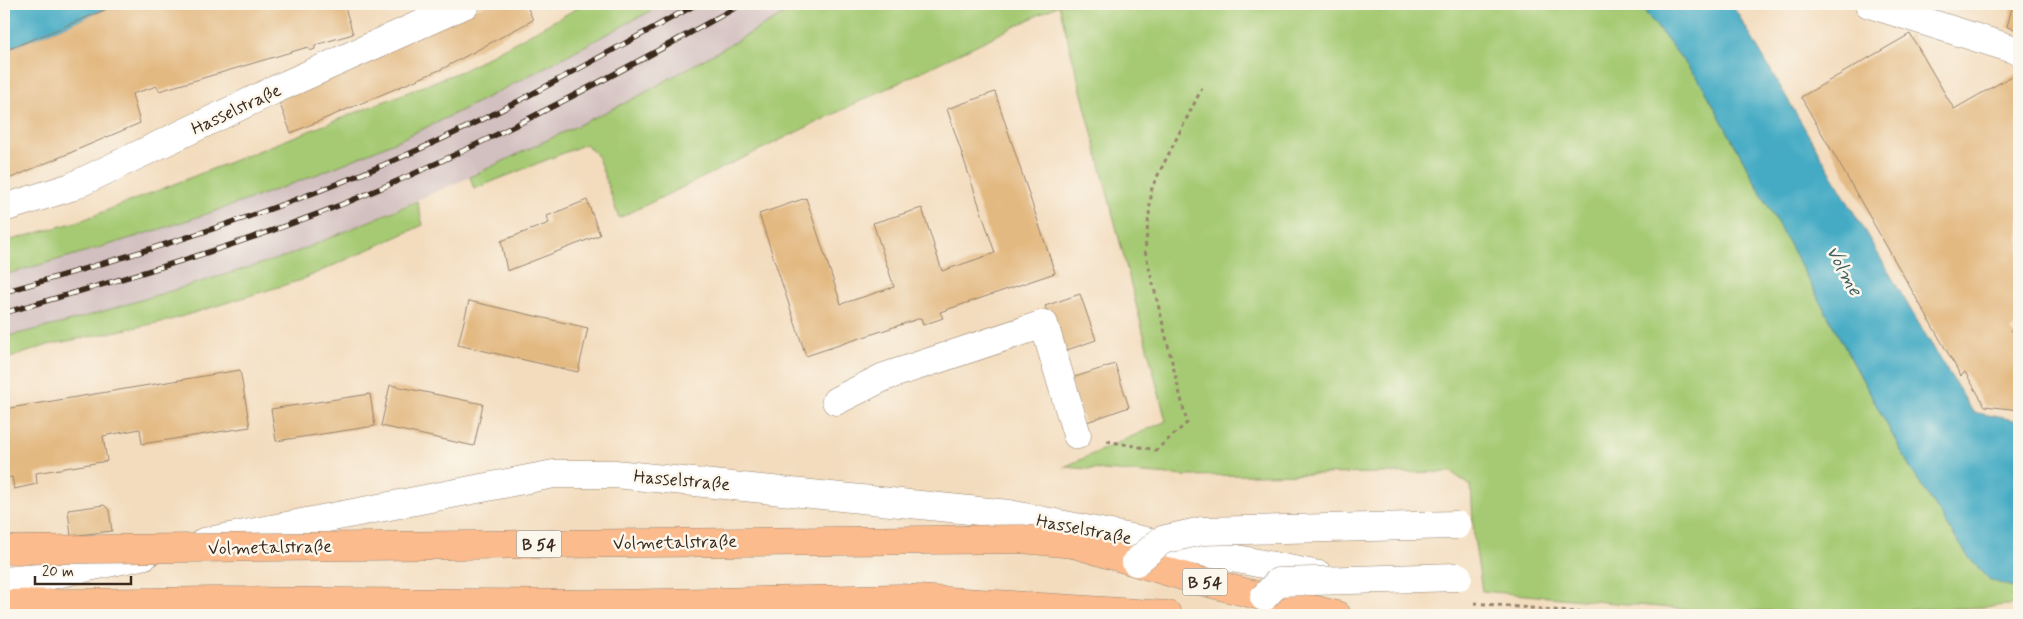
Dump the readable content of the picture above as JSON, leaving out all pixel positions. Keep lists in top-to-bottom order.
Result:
{
  "streets": {
    "main road": ["Volmetalstraße", "B 54"],
    "lane": ["Hasselstraße"]
  },
  "water": ["Volme"],
  "scale_bar": "20 m"
}
